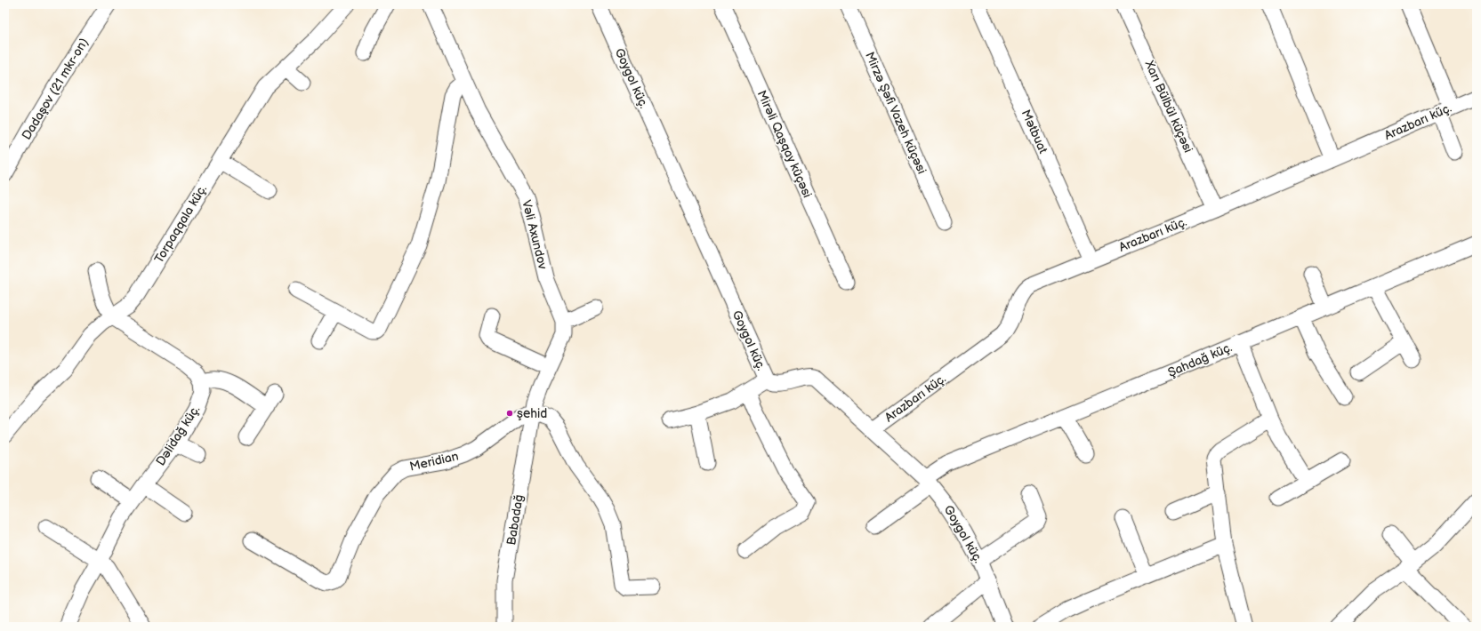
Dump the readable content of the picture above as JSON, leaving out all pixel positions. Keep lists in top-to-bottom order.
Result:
{
  "streets": {
    "street": [
      "Goygol küç.",
      "Dadaşov (21 mkr-on)",
      "Xarı Bülbül küçəsi",
      "Mirzə Şəfi Vazeh küçəsi",
      "Arazbarı küç.",
      "Mətbuat",
      "Mirəli Qaşqay küçəsi",
      "Torpaqqala küç.",
      "Vəli Axundov",
      "Şahdağ küç.",
      "Dəlidağ küç.",
      "Meridian",
      "Babadağ"
    ]
  },
  "crossings": [
    ["Goygol küç.", "Arazbarı küç."],
    ["Goygol küç.", "Şahdağ küç."],
    ["Xarı Bülbül küçəsi", "Arazbarı küç."],
    ["Arazbarı küç.", "Mətbuat"],
    ["Vəli Axundov", "Meridian"],
    ["Vəli Axundov", "Babadağ"],
    ["Meridian", "Babadağ"]
  ],
  "places": ["şehid"]
}
